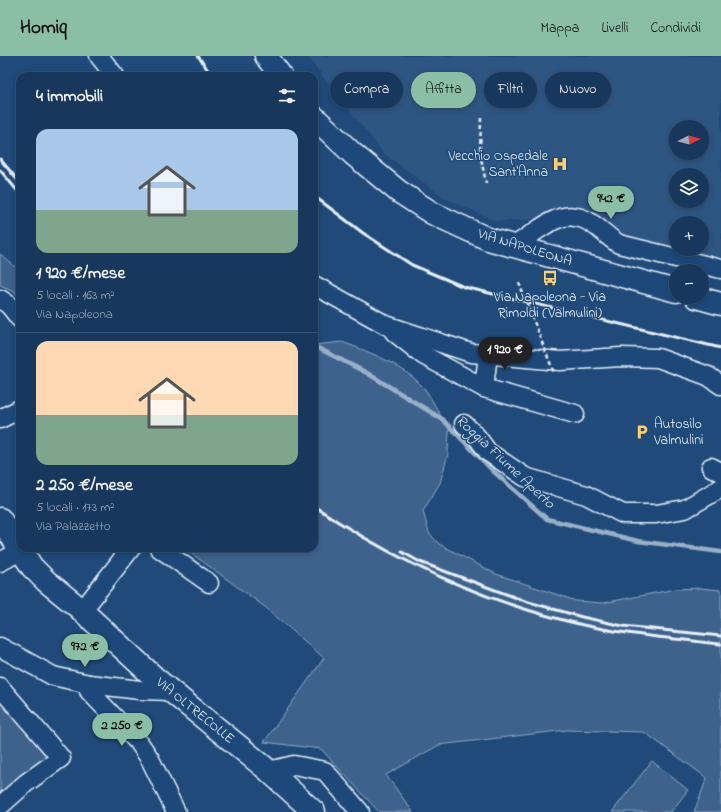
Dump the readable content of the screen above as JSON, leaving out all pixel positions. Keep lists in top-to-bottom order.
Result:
{
  "streets": {
    "main road": ["VIA NAPOLEONA", "VIA OLTRECOLLE"]
  },
  "water": ["Roggia Fiume Aperto"],
  "places": {
    "hospital": ["Vecchio Ospedale Sant'Anna"],
    "bus stop": ["Via Napoleona - Via Rimoldi (Valmulini)"],
    "parking": ["Autosilo Valmulini"]
  },
  "north": "right",
  "page": {
    "header": "Homiq",
    "nav": ["Mappa", "Livelli", "Condividi"],
    "chip": [
      "Compra",
      "Affitta",
      "Filtri",
      "Nuovo"
    ],
    "heading": "4 immobili",
    "map_buttons": ["+", "−"],
    "list": [
      {
        "name": "1 920 €/mese",
        "note": "5 locali · 163 m² · Via Napoleona"
      },
      {
        "name": "2 250 €/mese",
        "note": "5 locali · 173 m² · Via Palazzetto"
      }
    ],
    "price": [
      "942 €",
      "1 920 €",
      "972 €",
      "2 250 €"
    ]
  }
}
